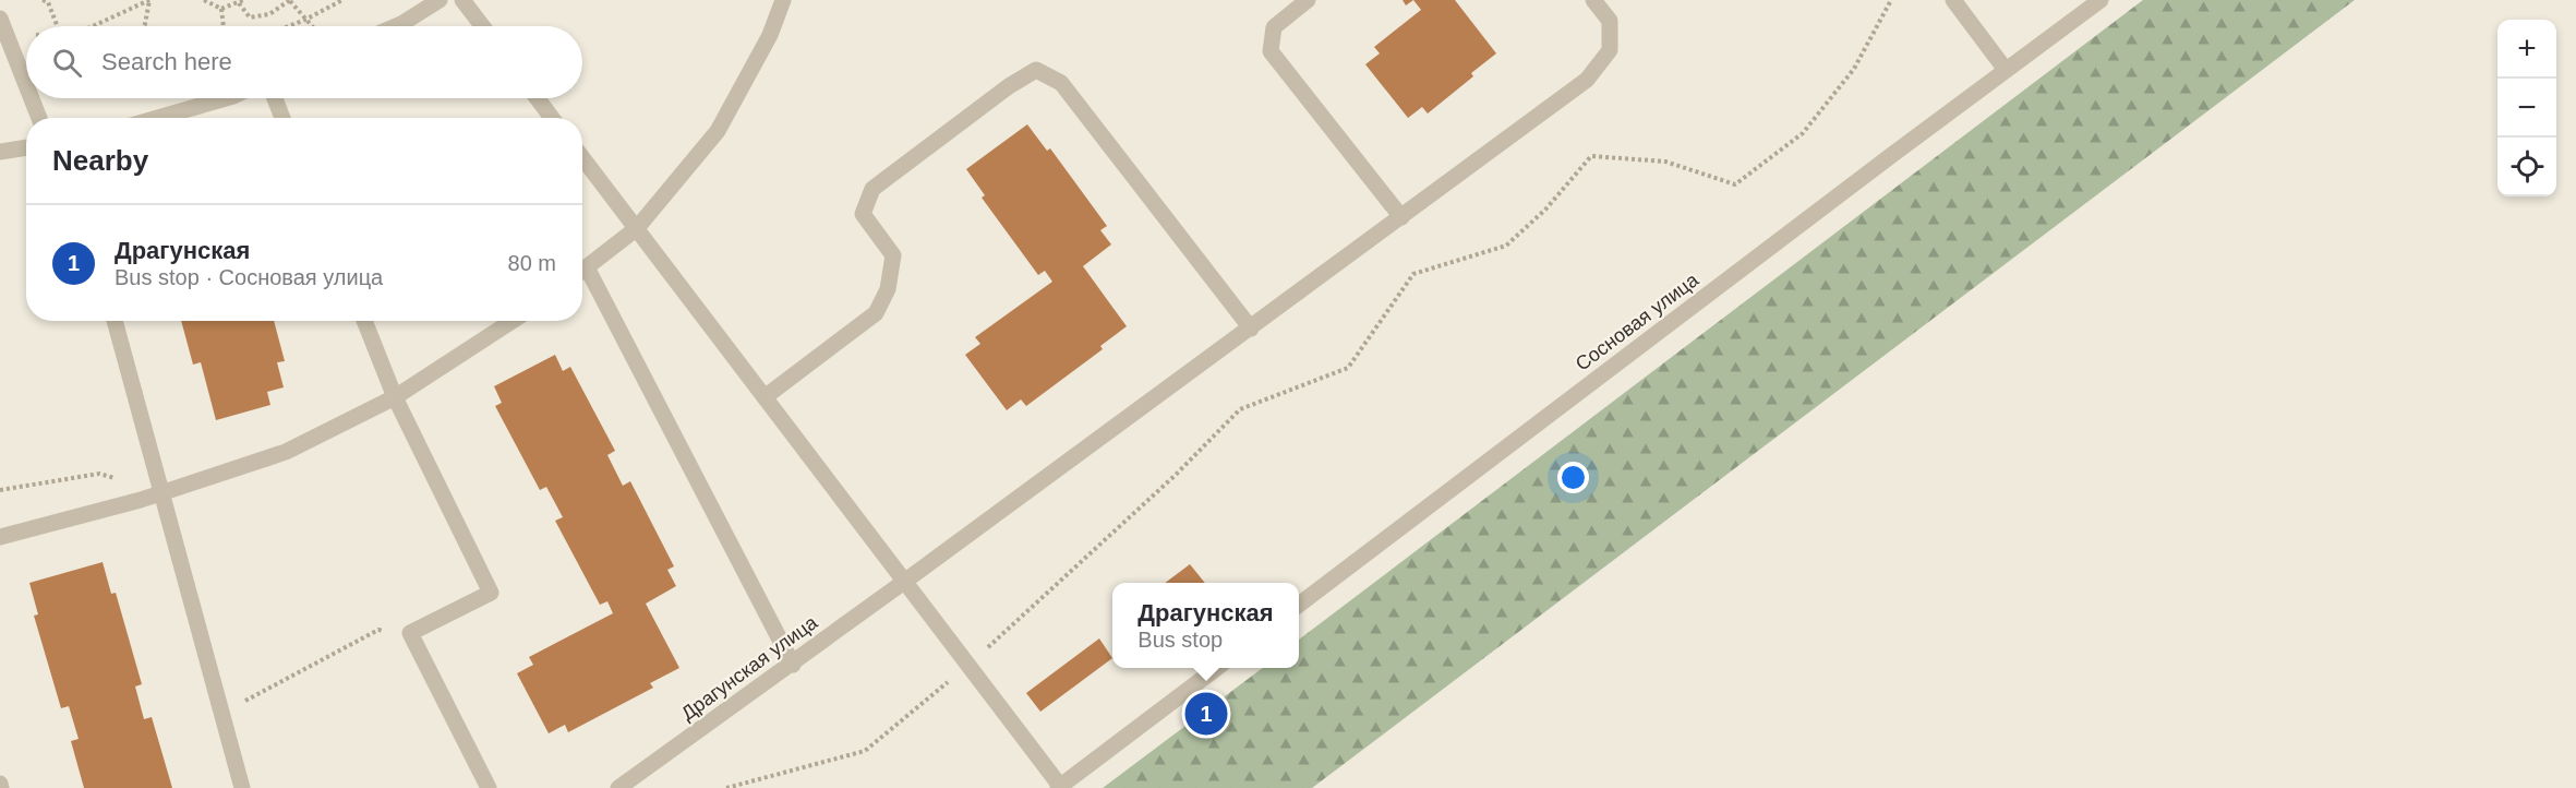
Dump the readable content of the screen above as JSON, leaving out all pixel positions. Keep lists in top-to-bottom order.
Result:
{
  "streets": {
    "street": ["Сосновая улица", "Драгунская улица"]
  },
  "page": {
    "map_buttons": ["+", "−"],
    "search": "Search here",
    "heading": "Nearby",
    "list": [
      {
        "mark": "1",
        "name": "Драгунская",
        "note": "Bus stop · Сосновая улица",
        "value": "80 m"
      }
    ],
    "popup": ["Драгунская", "Bus stop"],
    "pins": "1"
  }
}
